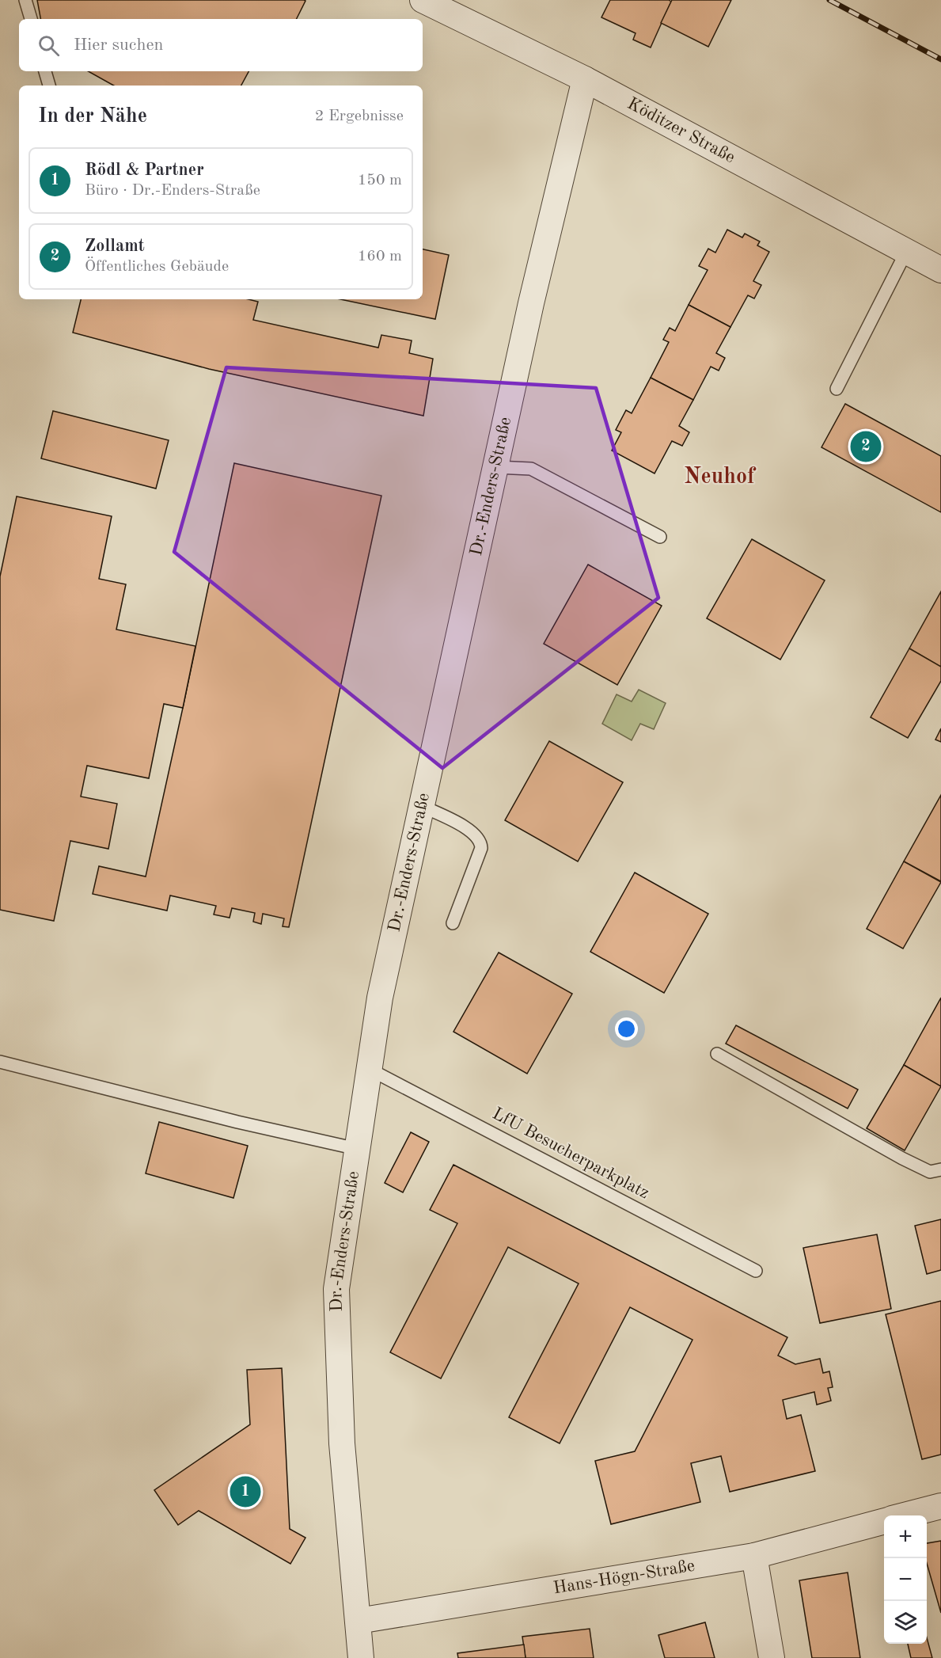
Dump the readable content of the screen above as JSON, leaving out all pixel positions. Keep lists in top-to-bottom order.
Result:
{
  "streets": {
    "street": ["Köditzer Straße", "Dr.-Enders-Straße", "Hans-Högn-Straße"],
    "lane": ["LfU Besucherparkplatz"]
  },
  "crossings": [
    ["Köditzer Straße", "Dr.-Enders-Straße"],
    ["Dr.-Enders-Straße", "LfU Besucherparkplatz"],
    ["Dr.-Enders-Straße", "Hans-Högn-Straße"]
  ],
  "districts": ["Neuhof"],
  "page": {
    "search": "Hier suchen",
    "heading": ["In der Nähe", "2 Ergebnisse"],
    "list": [
      {
        "mark": "1",
        "name": "Rödl & Partner",
        "note": "Büro · Dr.-Enders-Straße",
        "value": "150 m"
      },
      {
        "mark": "2",
        "name": "Zollamt",
        "note": "Öffentliches Gebäude",
        "value": "160 m"
      }
    ],
    "pins": ["2", "1"],
    "map_buttons": ["+", "−"]
  }
}
